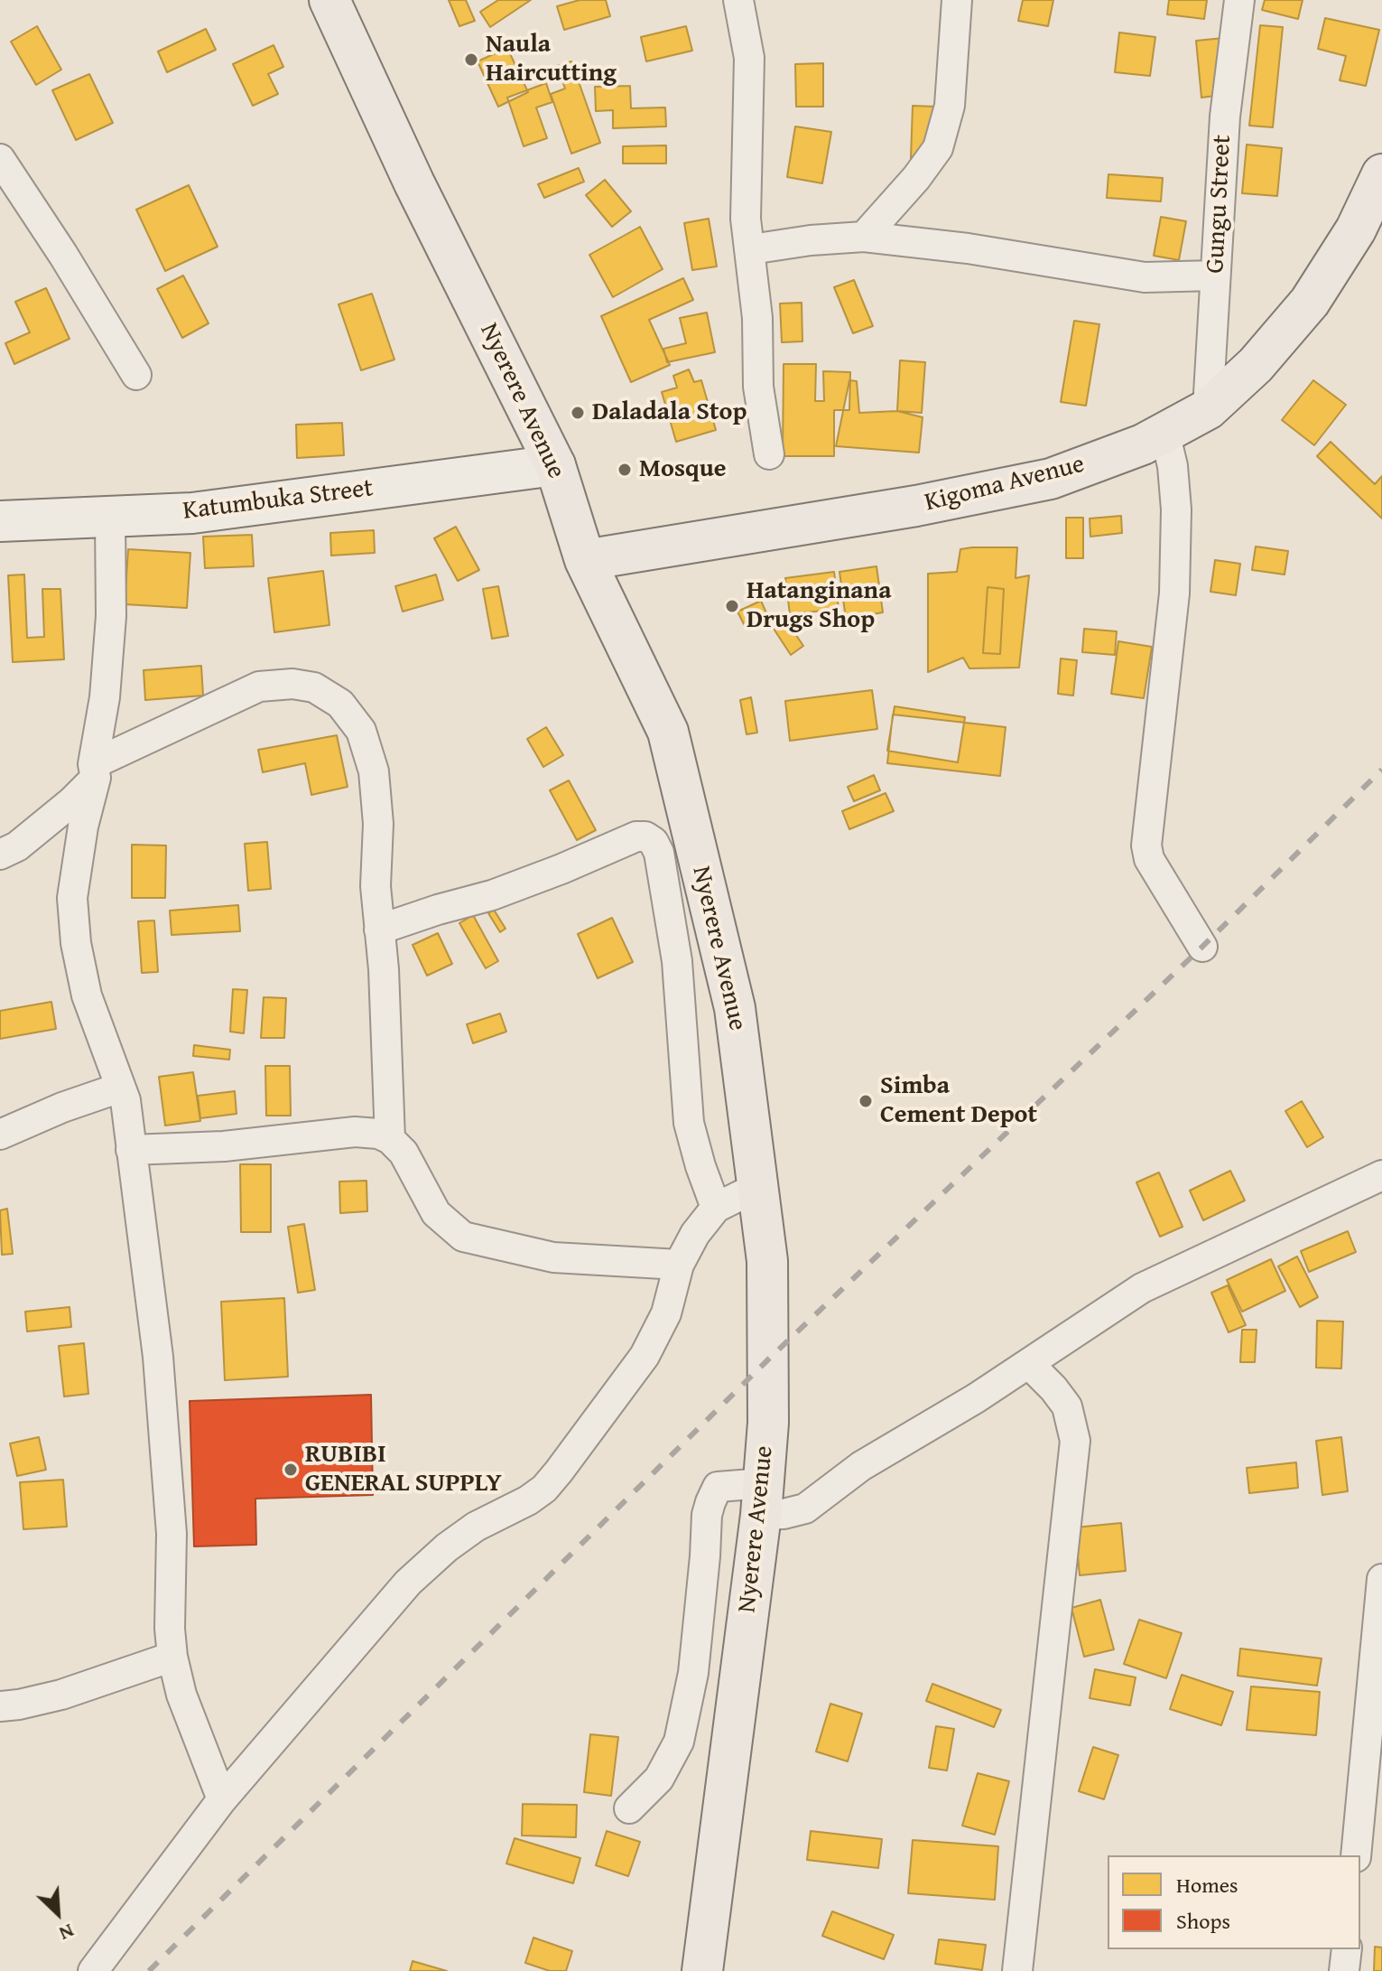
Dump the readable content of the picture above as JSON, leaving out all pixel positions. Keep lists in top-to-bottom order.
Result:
{
  "streets": {
    "main road": ["Nyerere Avenue", "Kigoma Avenue", "Katumbuka Street"],
    "street": ["Gungu Street"]
  },
  "crossings": [
    ["Gungu Street", "Kigoma Avenue"],
    ["Nyerere Avenue", "Kigoma Avenue"],
    ["Nyerere Avenue", "Katumbuka Street"]
  ],
  "places": [
    "Naula Haircutting",
    "Daladala Stop",
    "Mosque",
    "Hatanginana Drugs Shop",
    "Simba Cement Depot",
    "RUBIBI GENERAL SUPPLY"
  ],
  "legend": ["Homes", "Shops"],
  "north": "bottom right"
}
